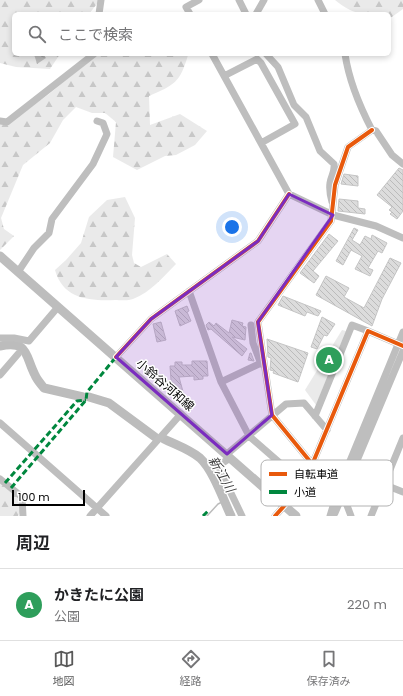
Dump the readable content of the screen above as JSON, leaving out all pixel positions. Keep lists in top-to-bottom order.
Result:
{
  "streets": {
    "main road": ["小鈴谷河和線"]
  },
  "water": ["新江川"],
  "legend": ["自転車道", "小道"],
  "scale_bar": "100 m",
  "page": {
    "search": "ここで検索",
    "pins": "A",
    "scale": "100 m",
    "heading": "周辺",
    "list": [
      {
        "mark": "A",
        "name": "かきたに公園",
        "note": "公園",
        "value": "220 m"
      }
    ],
    "nav": ["地図", "経路", "保存済み"]
  }
}
